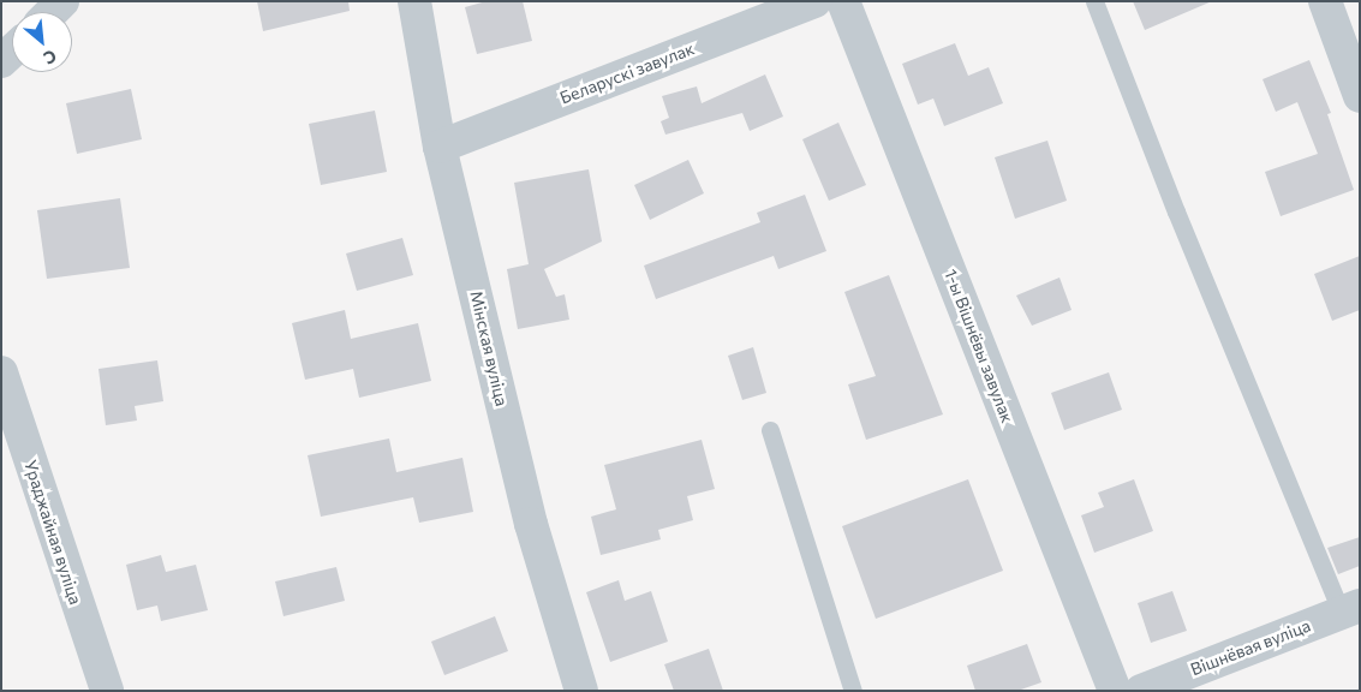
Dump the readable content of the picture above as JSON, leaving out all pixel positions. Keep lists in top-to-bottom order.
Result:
{
  "streets": {
    "street": [
      "Беларускі завулак",
      "1-ы Вішнёвы завулак",
      "Мінская вуліца",
      "Ураджайная вуліца",
      "Вішнёвая вуліца"
    ]
  },
  "crossings": [
    ["Беларускі завулак", "Мінская вуліца"]
  ],
  "north": "bottom right"
}
